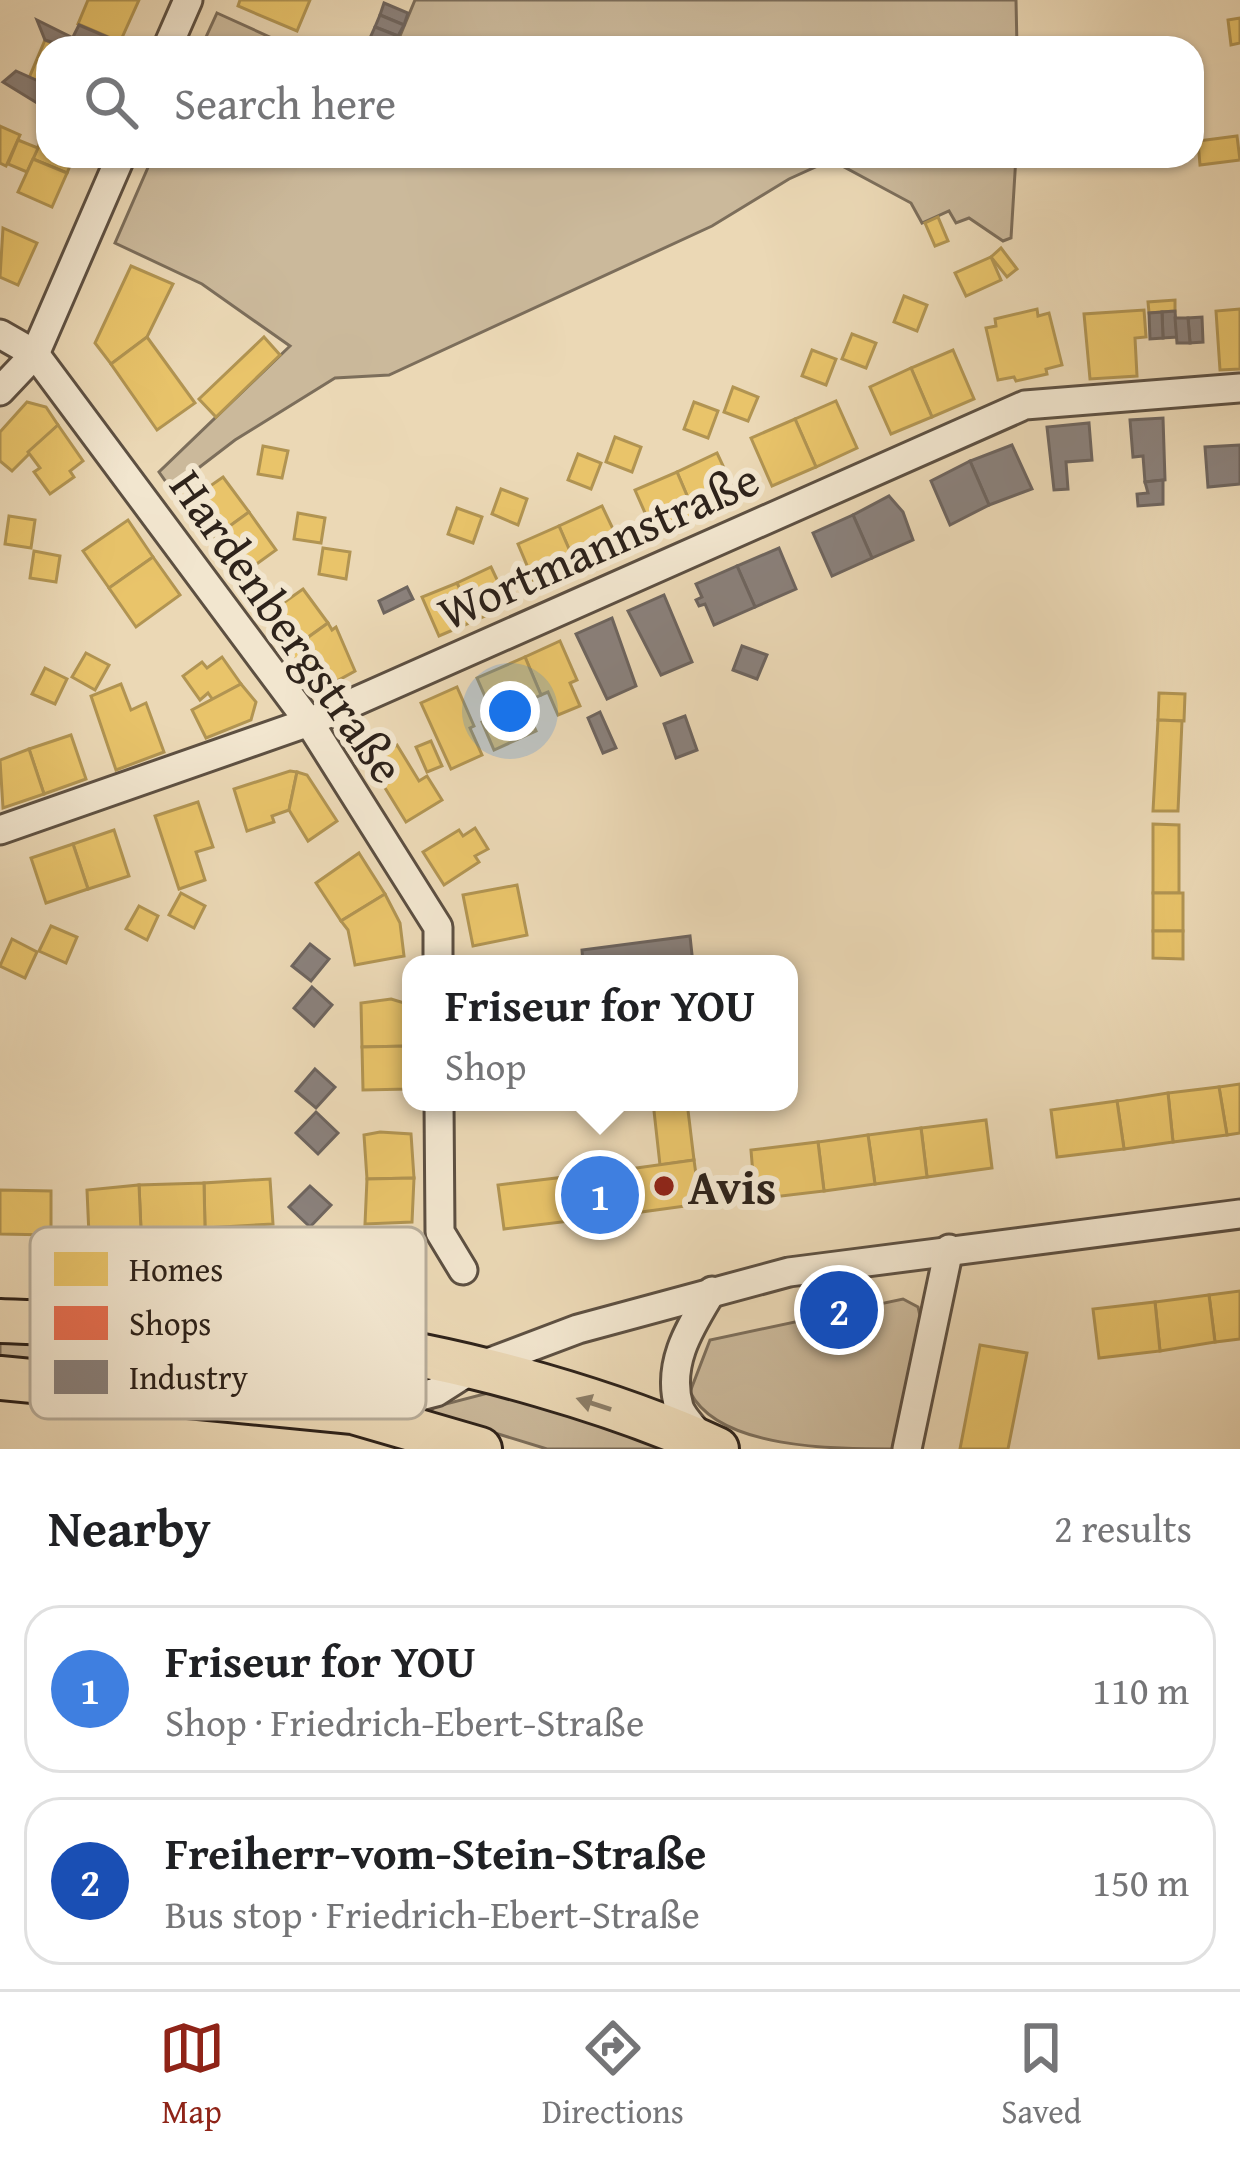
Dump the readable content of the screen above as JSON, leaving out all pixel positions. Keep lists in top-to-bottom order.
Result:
{
  "streets": {
    "street": ["Wortmannstraße", "Hardenbergstraße"]
  },
  "crossings": [
    ["Wortmannstraße", "Hardenbergstraße"]
  ],
  "places": ["Avis"],
  "legend": ["Homes", "Shops", "Industry"],
  "page": {
    "search": "Search here",
    "popup": ["Friseur for YOU", "Shop"],
    "pins": ["1", "2"],
    "heading": ["Nearby", "2 results"],
    "list": [
      {
        "mark": "1",
        "name": "Friseur for YOU",
        "note": "Shop · Friedrich-Ebert-Straße",
        "value": "110 m"
      },
      {
        "mark": "2",
        "name": "Freiherr-vom-Stein-Straße",
        "note": "Bus stop · Friedrich-Ebert-Straße",
        "value": "150 m"
      }
    ],
    "nav": ["Map", "Directions", "Saved"]
  }
}
